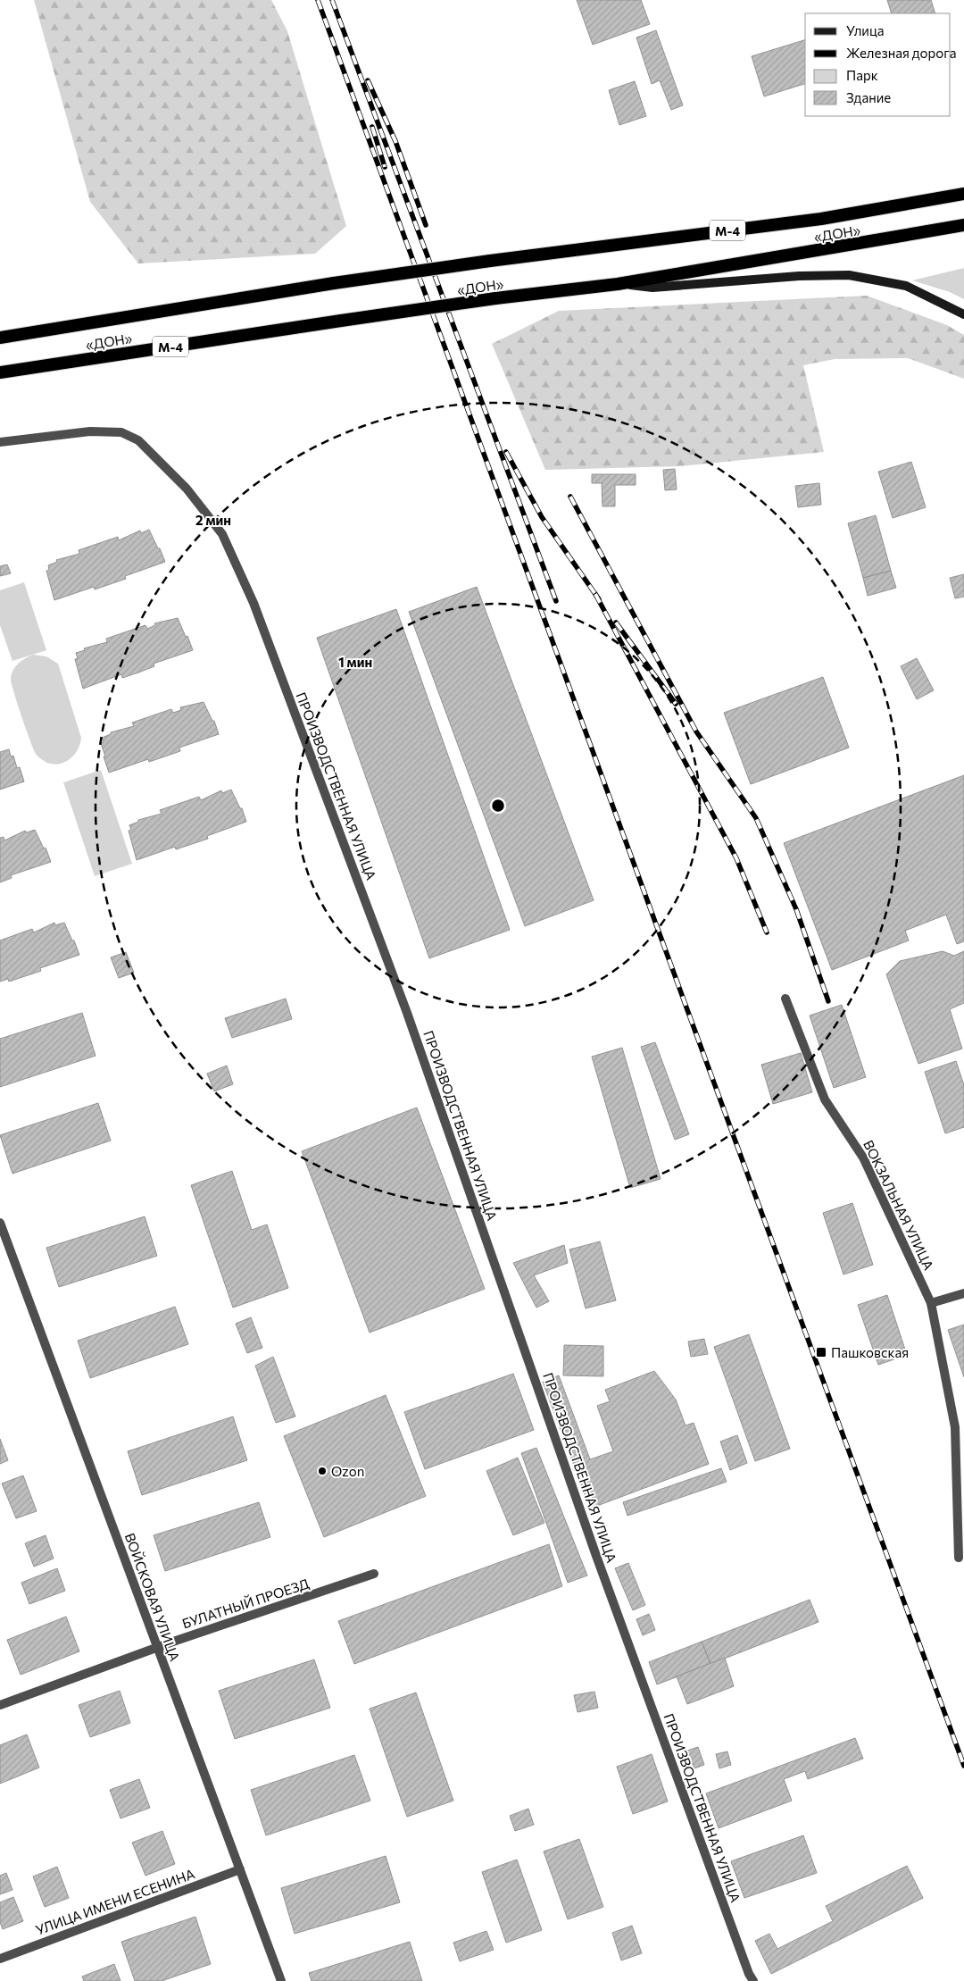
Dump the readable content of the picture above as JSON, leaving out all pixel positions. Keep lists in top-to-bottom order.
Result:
{
  "streets": {
    "highway": ["М-4", "«ДОН»"],
    "street": [
      "ПРОИЗВОДСТВЕННАЯ УЛИЦА",
      "ВОКЗАЛЬНАЯ УЛИЦА",
      "ВОЙСКОВАЯ УЛИЦА",
      "БУЛАТНЫЙ ПРОЕЗД",
      "УЛИЦА ИМЕНИ ЕСЕНИНА"
    ]
  },
  "crossings": [
    ["ВОЙСКОВАЯ УЛИЦА", "БУЛАТНЫЙ ПРОЕЗД"],
    ["ВОЙСКОВАЯ УЛИЦА", "УЛИЦА ИМЕНИ ЕСЕНИНА"]
  ],
  "places": {
    "transit": ["Пашковская"],
    "other": ["Ozon"]
  },
  "legend": [
    "Улица",
    "Железная дорога",
    "Парк",
    "Здание"
  ],
  "rings": ["2 мин", "1 мин"]
}
